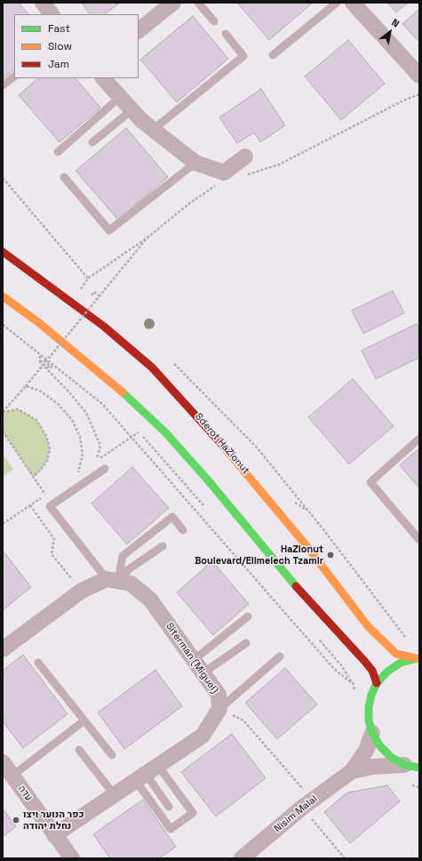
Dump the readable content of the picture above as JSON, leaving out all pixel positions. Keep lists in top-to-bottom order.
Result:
{
  "streets": {
    "street": [
      "Sderot HaZionut",
      "Siterman (Miguel)",
      "עדה",
      "Nisim Malal"
    ]
  },
  "places": ["HaZionut Boulevard/Elimelech Tzamir", "כפר הנוער ויצו נחלת יהודה"],
  "legend": ["Fast", "Slow", "Jam"],
  "north": "top right"
}
